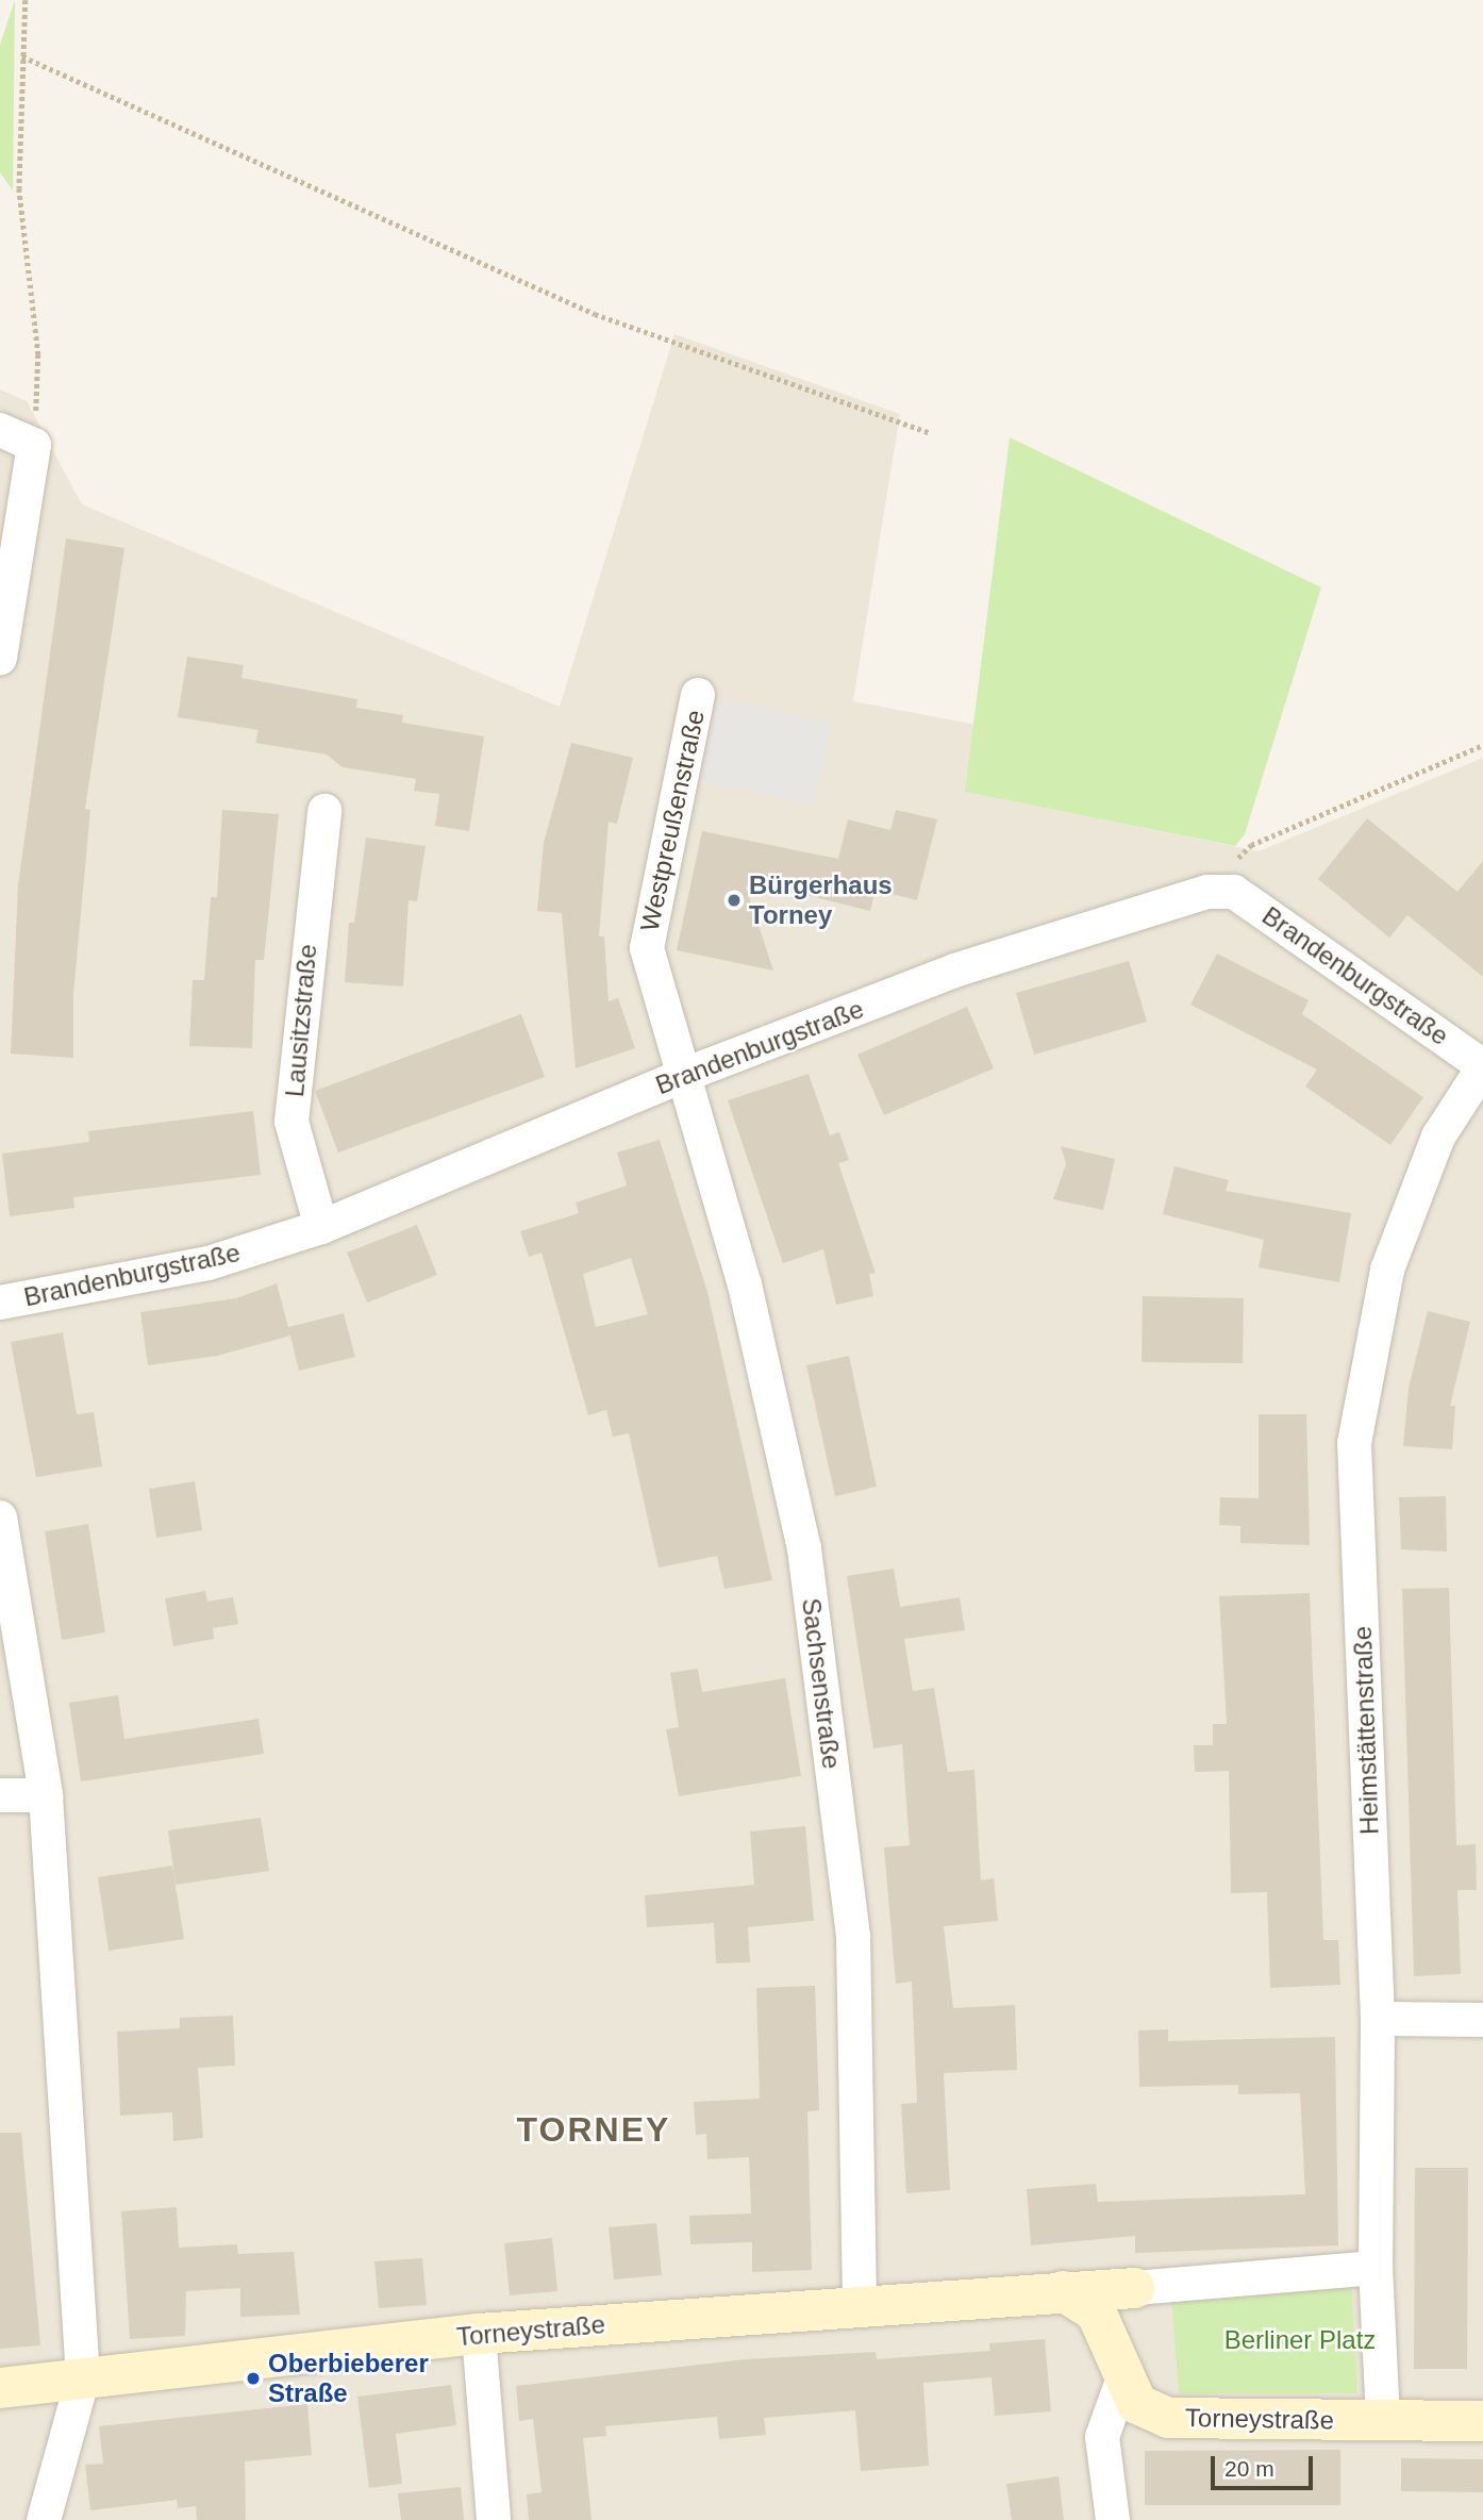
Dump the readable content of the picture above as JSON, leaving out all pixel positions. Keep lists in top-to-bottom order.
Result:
{
  "streets": {
    "street": [
      "Westpreußenstraße",
      "Brandenburgstraße",
      "Lausitzstraße",
      "Sachsenstraße",
      "Heimstättenstraße",
      "Torneystraße"
    ]
  },
  "crossings": [
    ["Westpreußenstraße", "Brandenburgstraße"],
    ["Westpreußenstraße", "Sachsenstraße"],
    ["Brandenburgstraße", "Lausitzstraße"],
    ["Brandenburgstraße", "Sachsenstraße"],
    ["Brandenburgstraße", "Heimstättenstraße"],
    ["Sachsenstraße", "Torneystraße"],
    ["Heimstättenstraße", "Torneystraße"]
  ],
  "districts": ["TORNEY"],
  "parks": ["Berliner Platz"],
  "places": ["Bürgerhaus Torney", "Oberbieberer Straße"],
  "scale_bar": "20 m"
}
